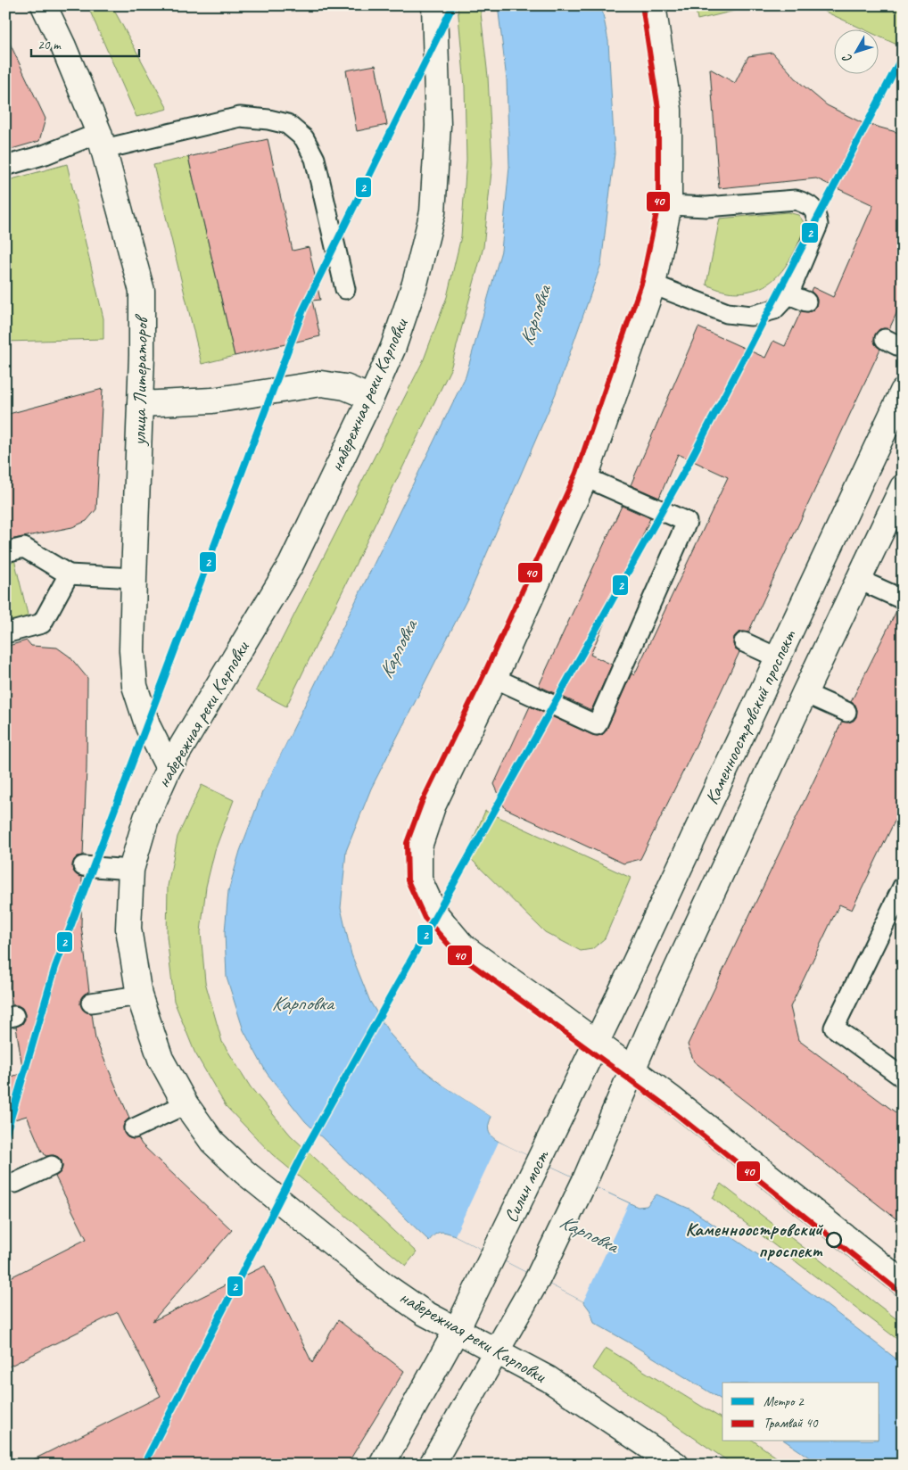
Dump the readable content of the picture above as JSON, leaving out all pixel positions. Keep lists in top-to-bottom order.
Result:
{
  "streets": {
    "street": [
      "улица Литераторов",
      "набережная реки Карповки",
      "Каменноостровский проспект",
      "Силин мост"
    ]
  },
  "crossings": [
    ["улица Литераторов", "набережная реки Карповки"],
    ["набережная реки Карповки", "Силин мост"],
    ["Каменноостровский проспект", "Силин мост"]
  ],
  "water": ["Карповка"],
  "places": ["Каменноостровский проспект"],
  "lines": ["metro line 2", "tram line 40"],
  "legend": ["Метро 2", "Трамвай 40"],
  "scale_bar": "20 m",
  "north": "bottom left"
}
